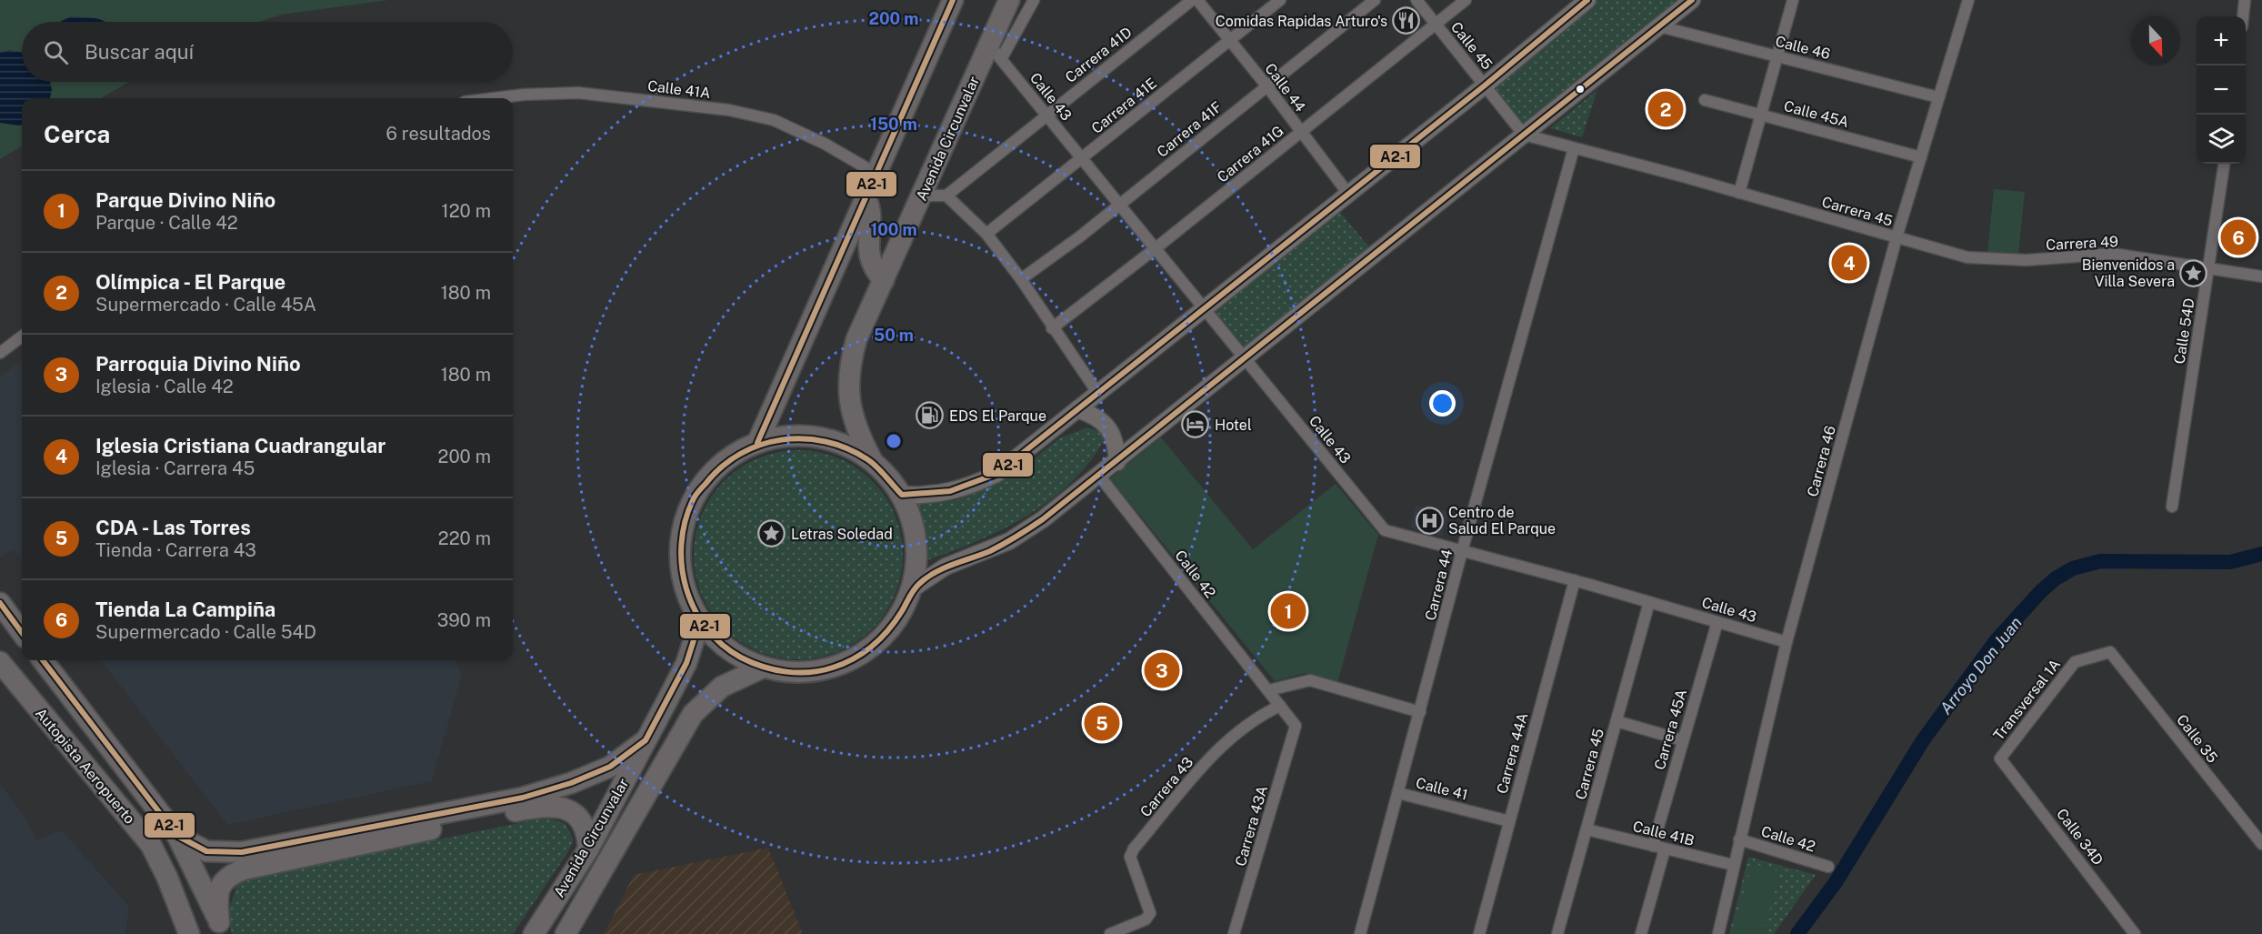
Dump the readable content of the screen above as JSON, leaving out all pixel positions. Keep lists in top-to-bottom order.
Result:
{
  "streets": {
    "highway": ["Avenida Circunvalar", "Autopista Aeropuerto"],
    "street": [
      "Calle 45",
      "Calle 46",
      "Carrera 41D",
      "Calle 44",
      "Calle 41A",
      "Calle 43",
      "Carrera 41E",
      "Calle 45A",
      "Carrera 41F",
      "Carrera 41G",
      "Carrera 45",
      "Carrera 49",
      "Calle 54D",
      "Carrera 46",
      "Calle 42",
      "Carrera 44",
      "Transversal 1A",
      "Carrera 45A",
      "Calle 35",
      "Carrera 44A",
      "Carrera 43",
      "Calle 41",
      "Carrera 43A",
      "Calle 41B",
      "Calle 34D"
    ]
  },
  "crossings": [
    ["Calle 45", "Carrera 41G"],
    ["Calle 45", "Carrera 45"],
    ["Calle 46", "Carrera 46"],
    ["Carrera 41D", "Calle 43"],
    ["Calle 44", "Carrera 41E"],
    ["Calle 44", "Carrera 41F"],
    ["Calle 44", "Carrera 41G"],
    ["Calle 43", "Carrera 41E"],
    ["Calle 43", "Carrera 41F"],
    ["Calle 43", "Avenida Circunvalar"],
    ["Calle 43", "Carrera 41G"],
    ["Calle 43", "Carrera 45"],
    ["Calle 43", "Carrera 46"],
    ["Calle 43", "Carrera 44"],
    ["Calle 43", "Carrera 45A"],
    ["Calle 43", "Carrera 44A"],
    ["Calle 45A", "Carrera 46"],
    ["Carrera 45", "Carrera 49"],
    ["Carrera 45", "Carrera 46"],
    ["Carrera 45", "Carrera 44"],
    ["Carrera 45", "Calle 41B"],
    ["Carrera 49", "Calle 54D"],
    ["Carrera 46", "Calle 42"],
    ["Carrera 46", "Calle 41B"],
    ["Calle 42", "Carrera 43"],
    ["Calle 42", "Carrera 43A"],
    ["Carrera 44", "Calle 41"],
    ["Transversal 1A", "Calle 35"],
    ["Transversal 1A", "Calle 34D"],
    ["Carrera 45A", "Calle 41B"],
    ["Carrera 44A", "Calle 41"]
  ],
  "water": ["Arroyo Don Juan"],
  "places": {
    "restaurant": ["Comidas Rapidas Arturo's"],
    "place": ["Bienvenidos a Villa Severa", "Letras Soledad"],
    "fuel station": ["EDS El Parque"],
    "hotel": ["Hotel"],
    "hospital": ["Centro de Salud El Parque"]
  },
  "lines": ["transit line A2-1"],
  "north": "bottom",
  "page": {
    "map_buttons": ["+", "−"],
    "search": "Buscar aquí",
    "pins": [
      "2",
      "6",
      "4",
      "1",
      "3",
      "5"
    ],
    "heading": ["Cerca", "6 resultados"],
    "list": [
      {
        "mark": "1",
        "name": "Parque Divino Niño",
        "note": "Parque · Calle 42",
        "value": "120 m"
      },
      {
        "mark": "2",
        "name": "Olímpica - El Parque",
        "note": "Supermercado · Calle 45A",
        "value": "180 m"
      },
      {
        "mark": "3",
        "name": "Parroquia Divino Niño",
        "note": "Iglesia · Calle 42",
        "value": "180 m"
      },
      {
        "mark": "4",
        "name": "Iglesia Cristiana Cuadrangular",
        "note": "Iglesia · Carrera 45",
        "value": "200 m"
      },
      {
        "mark": "5",
        "name": "CDA - Las Torres",
        "note": "Tienda · Carrera 43",
        "value": "220 m"
      },
      {
        "mark": "6",
        "name": "Tienda La Campiña",
        "note": "Supermercado · Calle 54D",
        "value": "390 m"
      }
    ]
  },
  "rings": [
    "200 m",
    "150 m",
    "100 m",
    "50 m"
  ]
}
